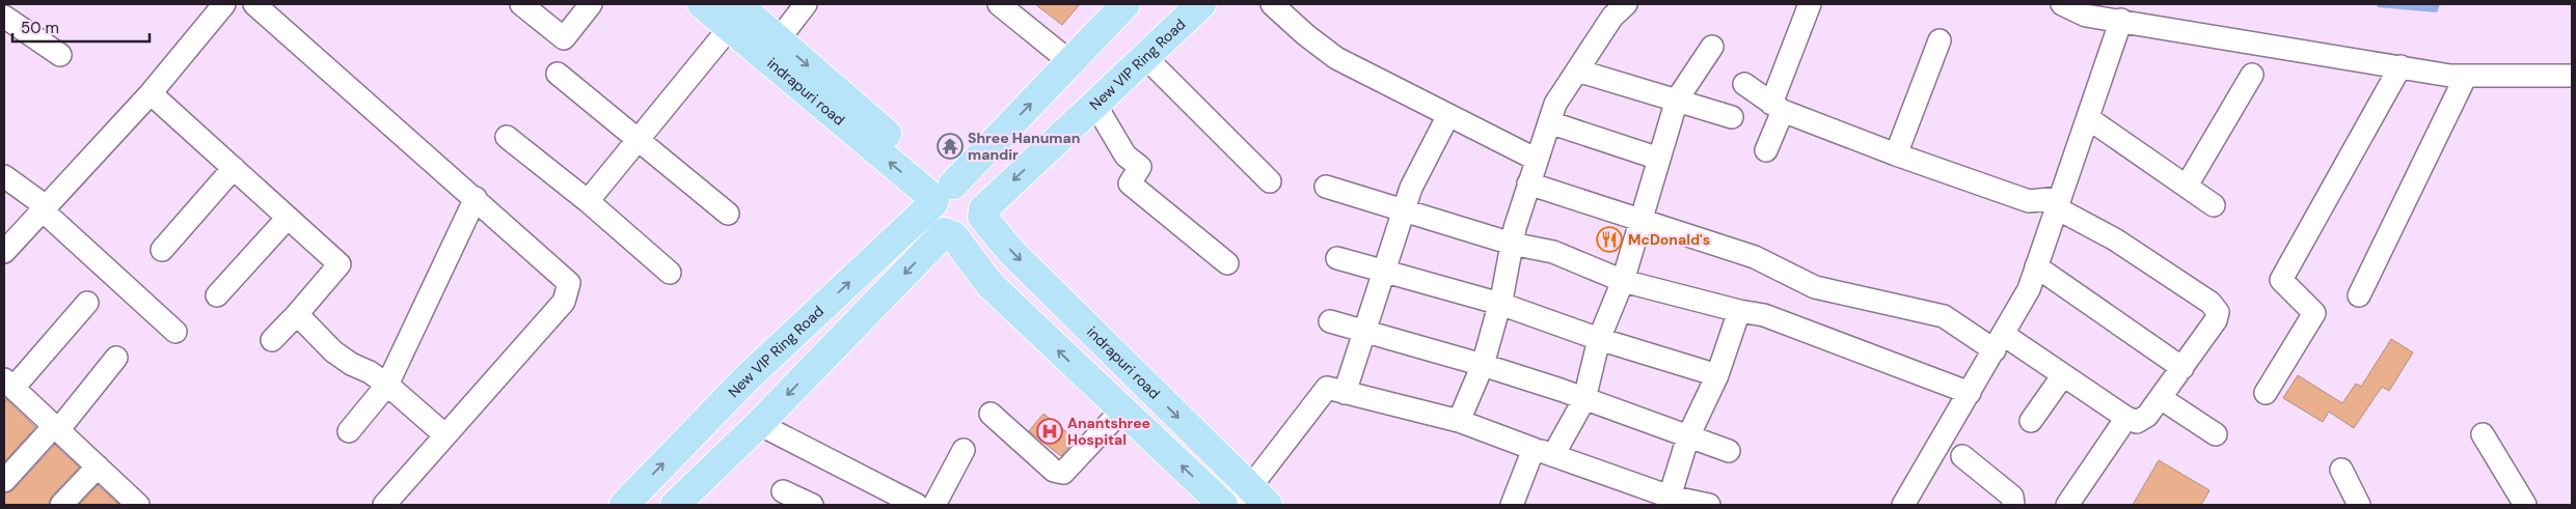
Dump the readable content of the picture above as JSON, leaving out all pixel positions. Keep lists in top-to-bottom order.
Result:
{
  "streets": {
    "main road": ["New VIP Ring Road", "indrapuri road"]
  },
  "crossings": [
    ["New VIP Ring Road", "indrapuri road"]
  ],
  "places": {
    "temple": ["Shree Hanuman mandir"],
    "restaurant": ["McDonald's"],
    "hospital": ["Anantshree Hospital"]
  },
  "scale_bar": "50 m"
}
